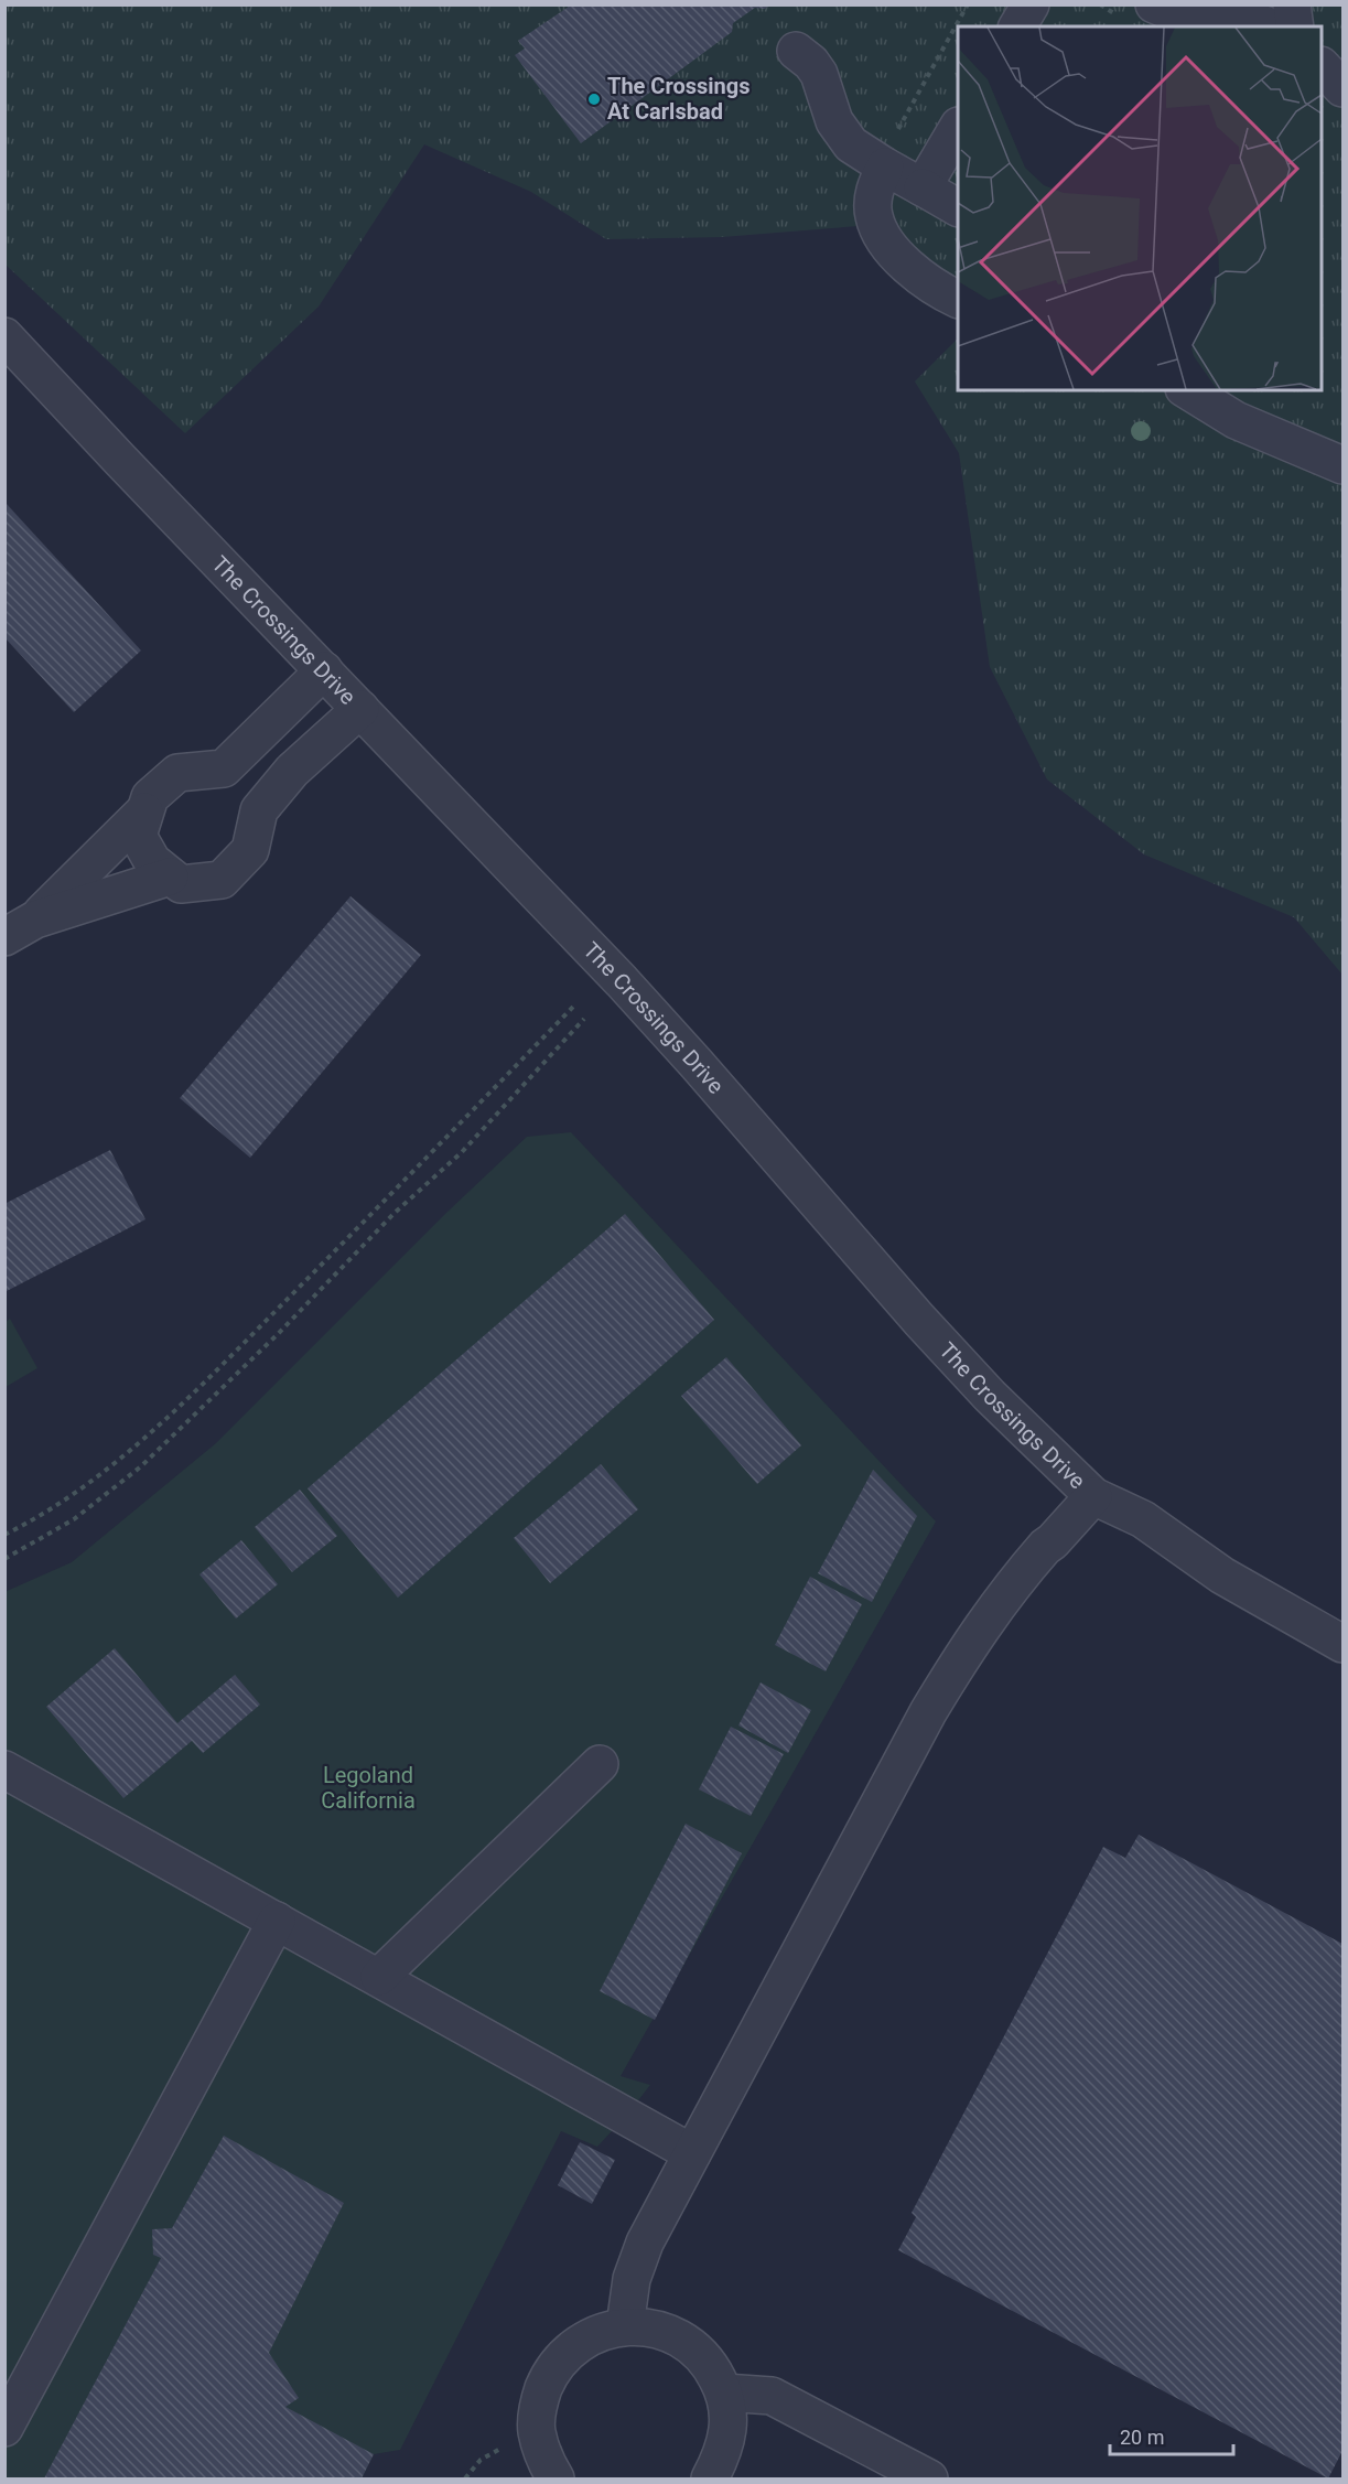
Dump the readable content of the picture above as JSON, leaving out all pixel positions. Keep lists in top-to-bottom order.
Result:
{
  "streets": {
    "street": ["The Crossings Drive"]
  },
  "parks": ["Legoland California"],
  "places": ["The Crossings At Carlsbad"],
  "scale_bar": "20 m"
}
